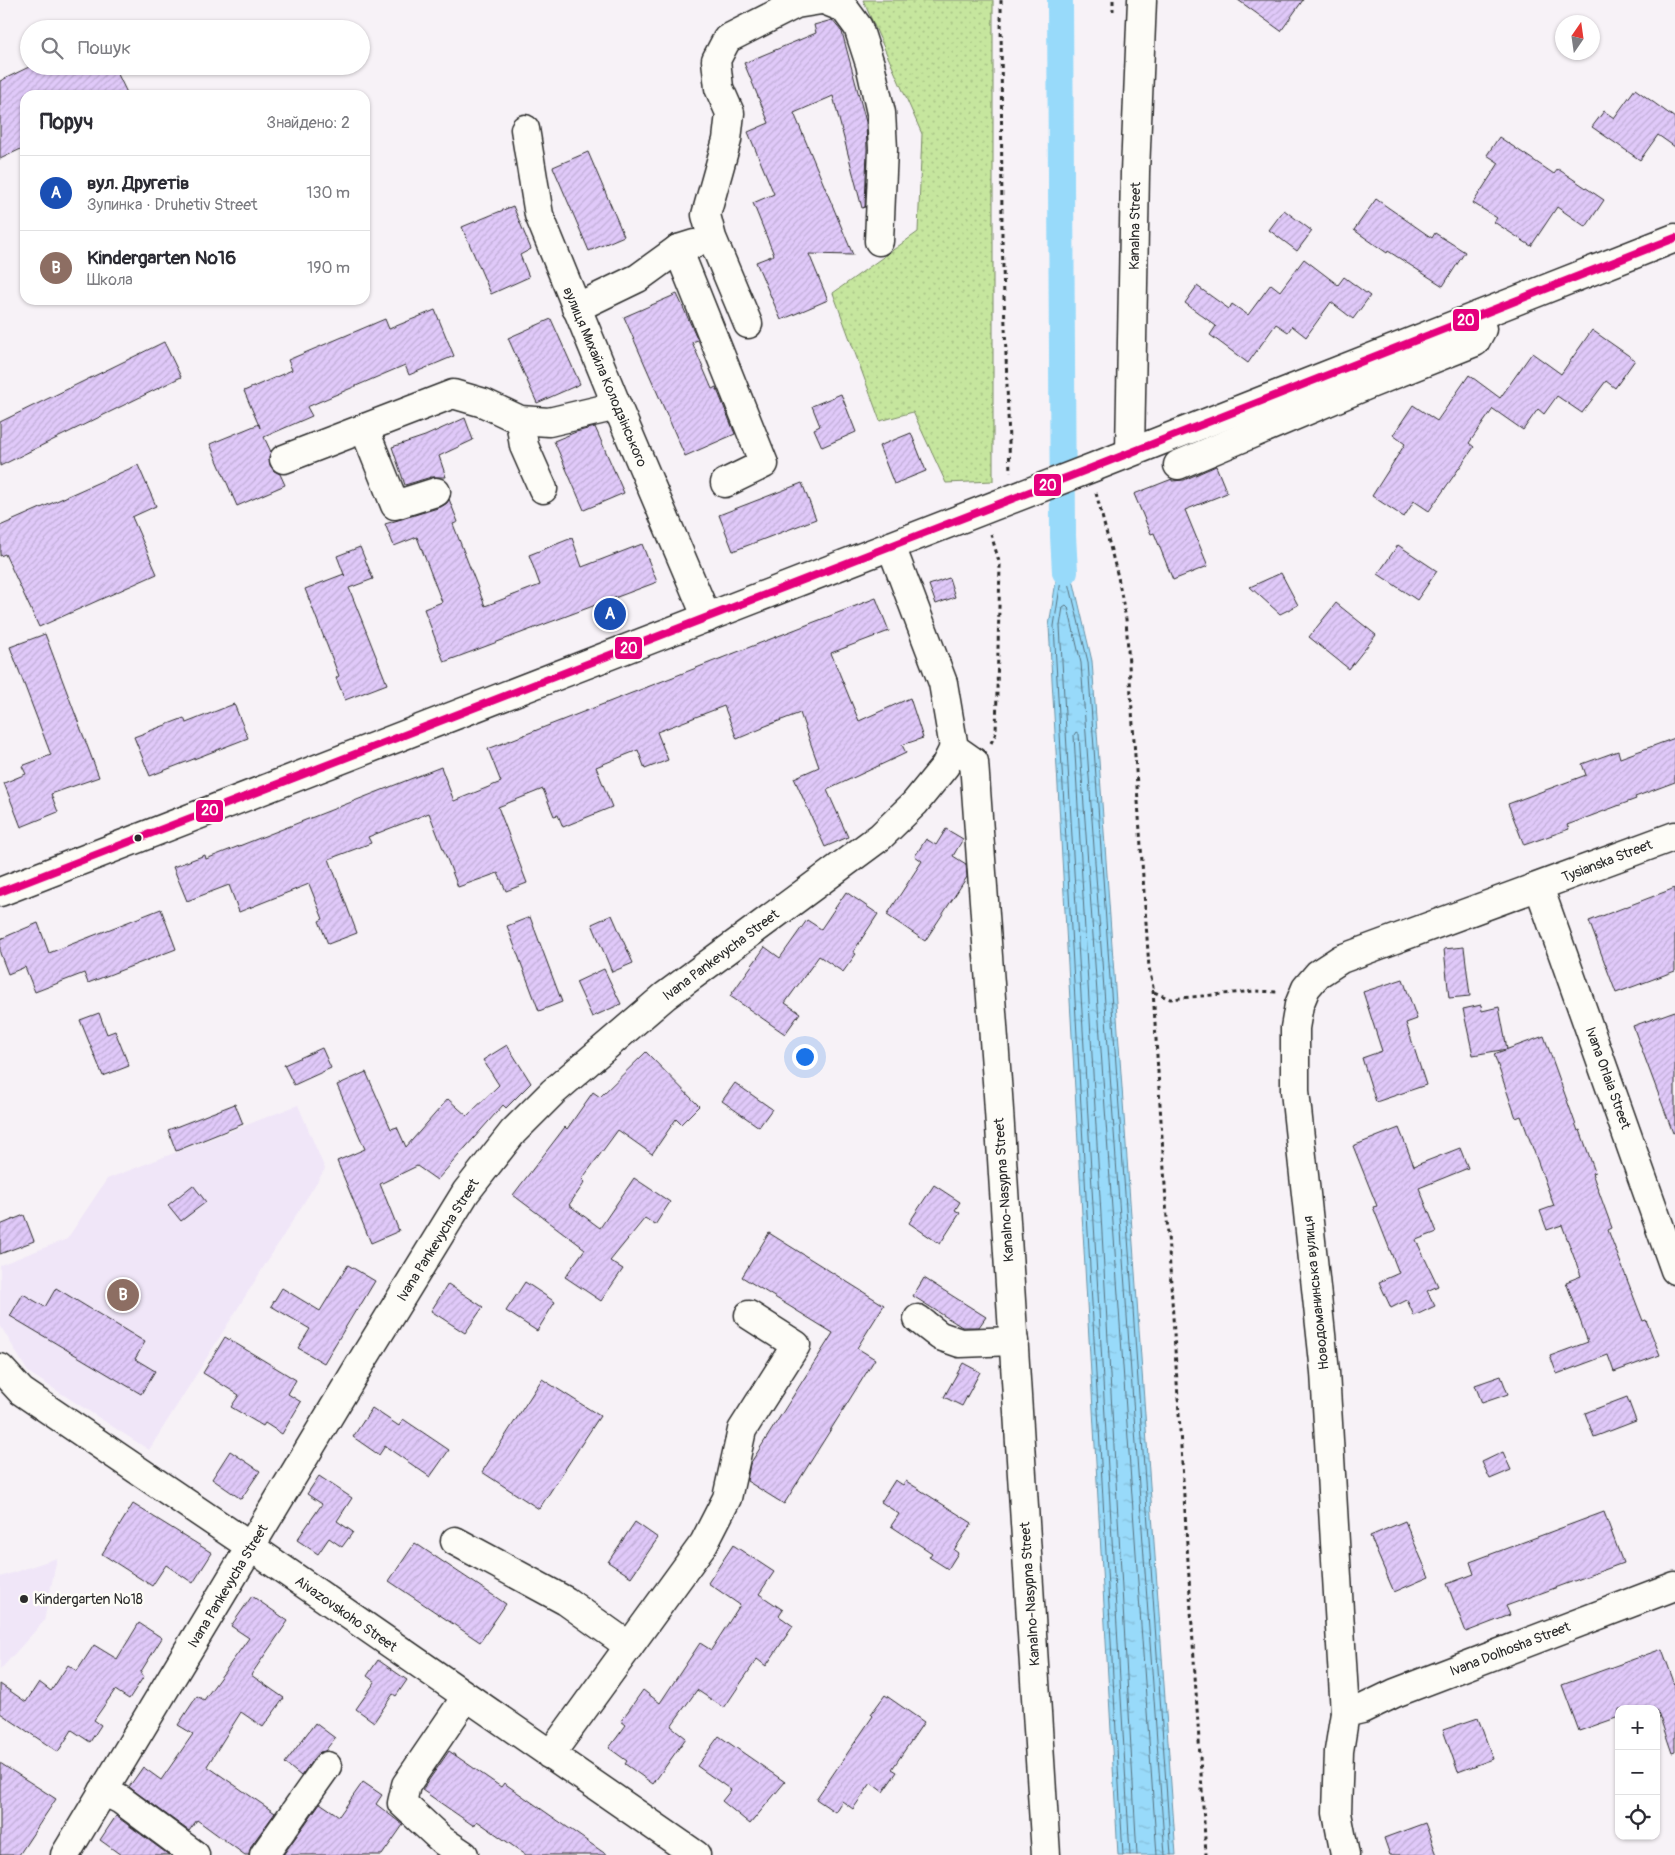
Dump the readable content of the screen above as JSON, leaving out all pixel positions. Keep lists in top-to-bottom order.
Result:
{
  "streets": {
    "street": [
      "Kanalna Street",
      "вулиця Михайла Колодзінського",
      "Tysianska Street",
      "Ivana Pankevycha Street",
      "Ivana Orlaia Street",
      "Kanalno-Nasypna Street",
      "Новодоманинська вулиця",
      "Aivazovskoho Street",
      "Ivana Dolhosha Street"
    ]
  },
  "crossings": [
    ["Tysianska Street", "Ivana Orlaia Street"],
    ["Tysianska Street", "Новодоманинська вулиця"],
    ["Ivana Pankevycha Street", "Kanalno-Nasypna Street"],
    ["Ivana Pankevycha Street", "Aivazovskoho Street"],
    ["Ivana Orlaia Street", "Новодоманинська вулиця"],
    ["Новодоманинська вулиця", "Ivana Dolhosha Street"]
  ],
  "places": ["Kindergarten №18"],
  "lines": ["transit line 20"],
  "north": "top",
  "page": {
    "search": "Пошук",
    "heading": ["Поруч", "Знайдено: 2"],
    "list": [
      {
        "mark": "A",
        "name": "вул. Другетів",
        "note": "Зупинка · Druhetiv Street",
        "value": "130 m"
      },
      {
        "mark": "B",
        "name": "Kindergarten №16",
        "note": "Школа",
        "value": "190 m"
      }
    ],
    "pins": ["A", "B"],
    "map_buttons": ["+", "−"]
  }
}
